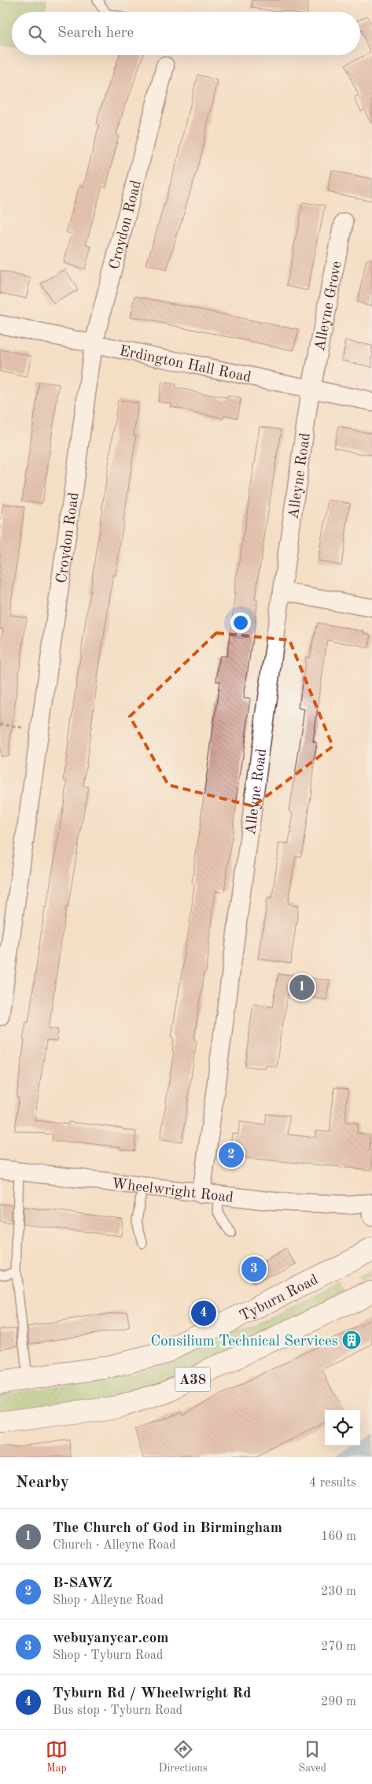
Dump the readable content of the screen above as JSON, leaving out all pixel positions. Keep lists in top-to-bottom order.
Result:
{
  "streets": {
    "highway": ["Tyburn Road", "A38"],
    "street": [
      "Croydon Road",
      "Alleyne Grove",
      "Erdington Hall Road",
      "Alleyne Road",
      "Wheelwright Road"
    ]
  },
  "crossings": [
    ["Croydon Road", "Erdington Hall Road"],
    ["Alleyne Grove", "Erdington Hall Road"],
    ["Alleyne Grove", "Alleyne Road"],
    ["Erdington Hall Road", "Alleyne Road"],
    ["Alleyne Road", "Wheelwright Road"]
  ],
  "places": {
    "building": ["Consilium Technical Services"]
  },
  "page": {
    "search": "Search here",
    "pins": [
      "1",
      "2",
      "3",
      "4"
    ],
    "heading": ["Nearby", "4 results"],
    "list": [
      {
        "mark": "1",
        "name": "The Church of God in Birmingham",
        "note": "Church · Alleyne Road",
        "value": "160 m"
      },
      {
        "mark": "2",
        "name": "B-SAWZ",
        "note": "Shop · Alleyne Road",
        "value": "230 m"
      },
      {
        "mark": "3",
        "name": "webuyanycar.com",
        "note": "Shop · Tyburn Road",
        "value": "270 m"
      },
      {
        "mark": "4",
        "name": "Tyburn Rd / Wheelwright Rd",
        "note": "Bus stop · Tyburn Road",
        "value": "290 m"
      }
    ],
    "nav": ["Map", "Directions", "Saved"]
  }
}
